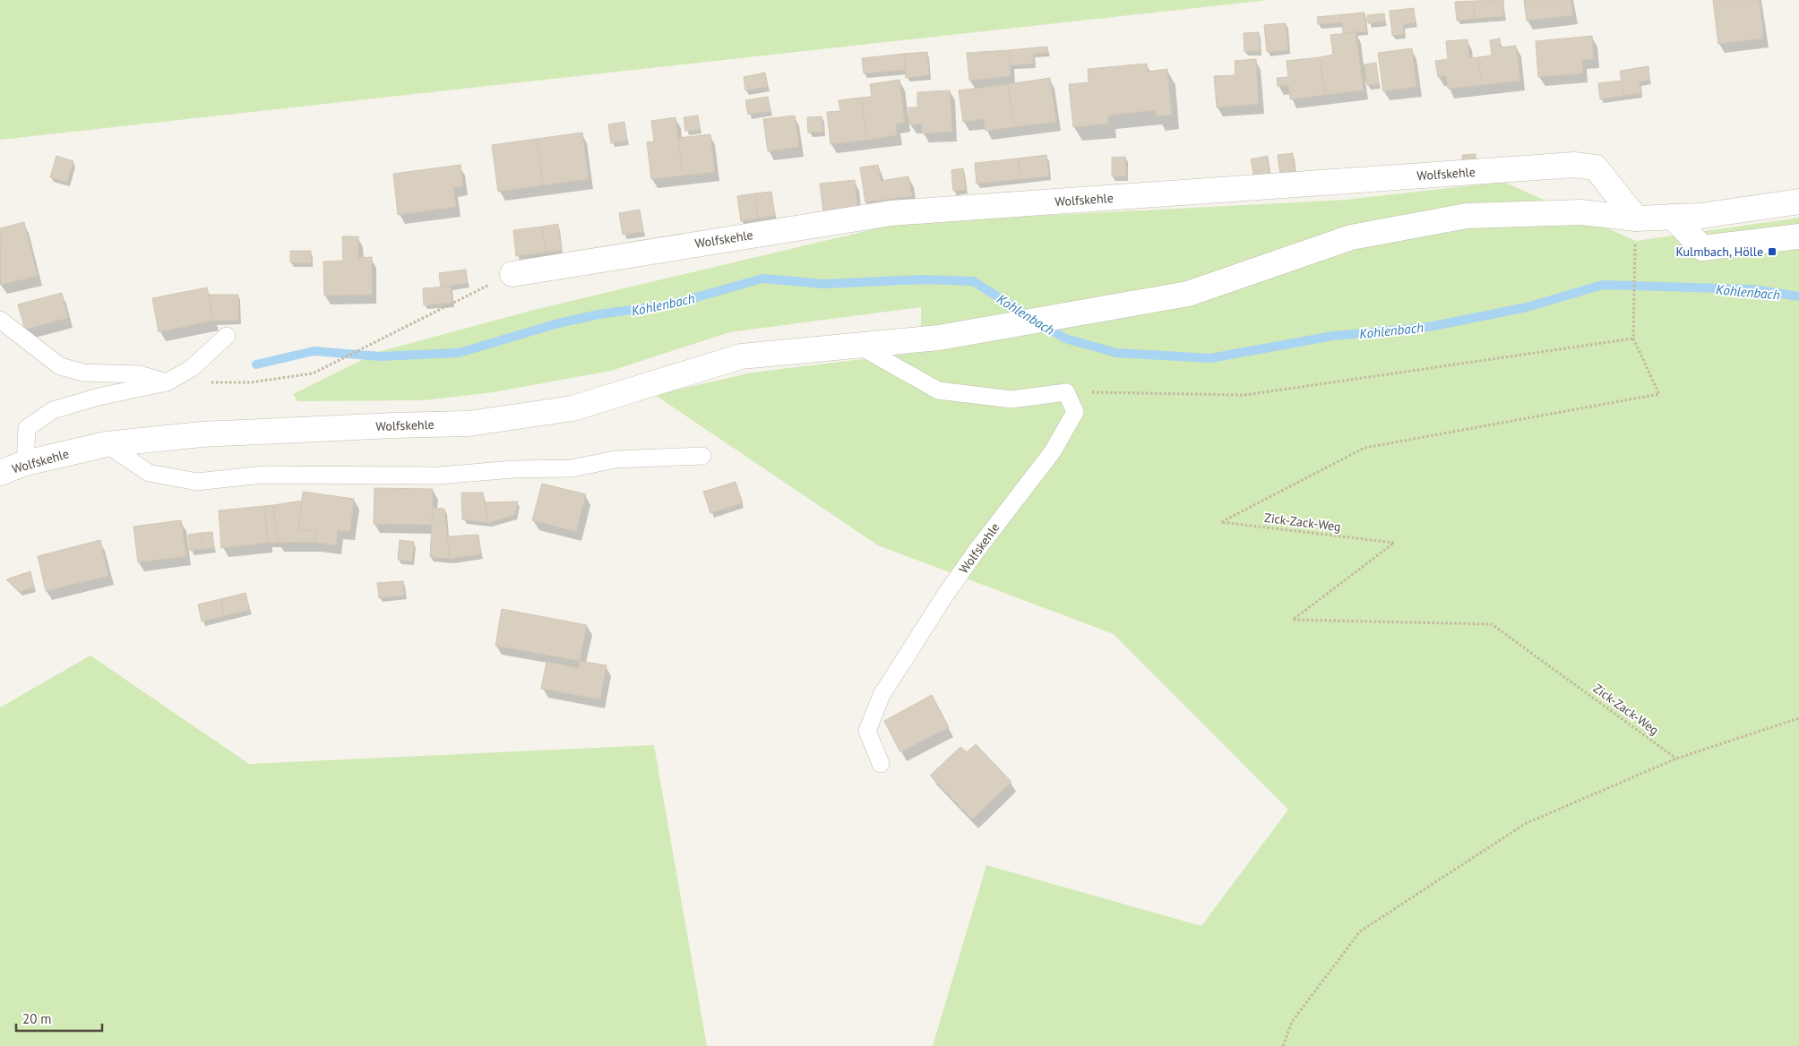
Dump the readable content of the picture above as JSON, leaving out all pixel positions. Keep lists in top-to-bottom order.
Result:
{
  "streets": {
    "street": ["Wolfskehle"],
    "path": ["Zick-Zack-Weg"]
  },
  "water": ["Kohlenbach"],
  "places": {
    "transit": ["Kulmbach, Hölle"]
  },
  "scale_bar": "20 m"
}
